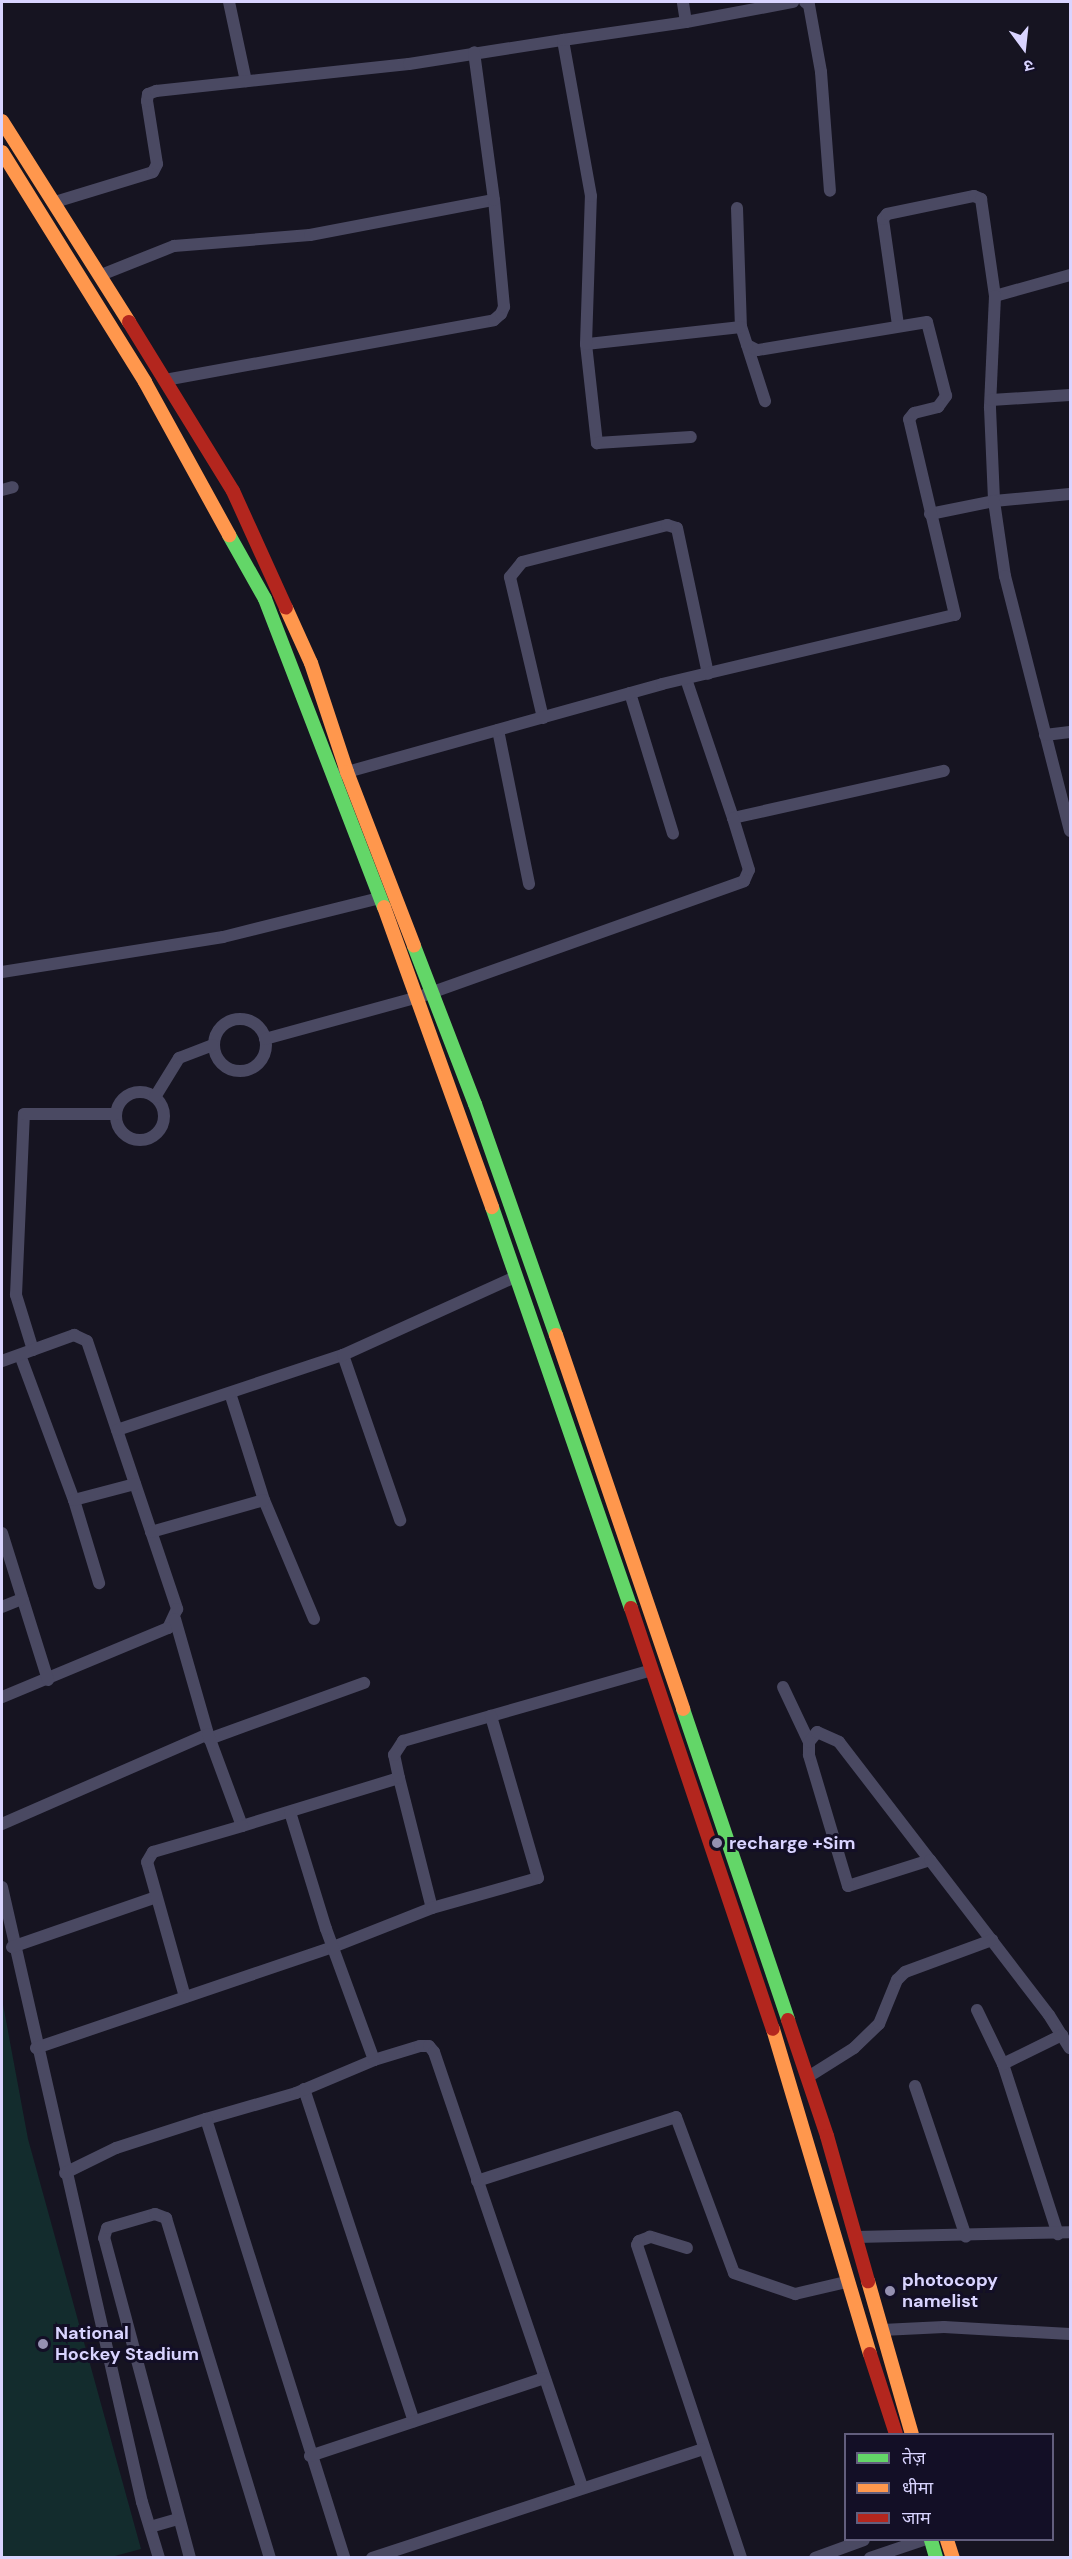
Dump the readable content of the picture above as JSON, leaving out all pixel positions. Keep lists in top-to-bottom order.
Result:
{
  "places": ["recharge +Sim", "photocopy namelist", "National Hockey Stadium"],
  "legend": ["तेज़", "धीमा", "जाम"],
  "north": "bottom"
}
